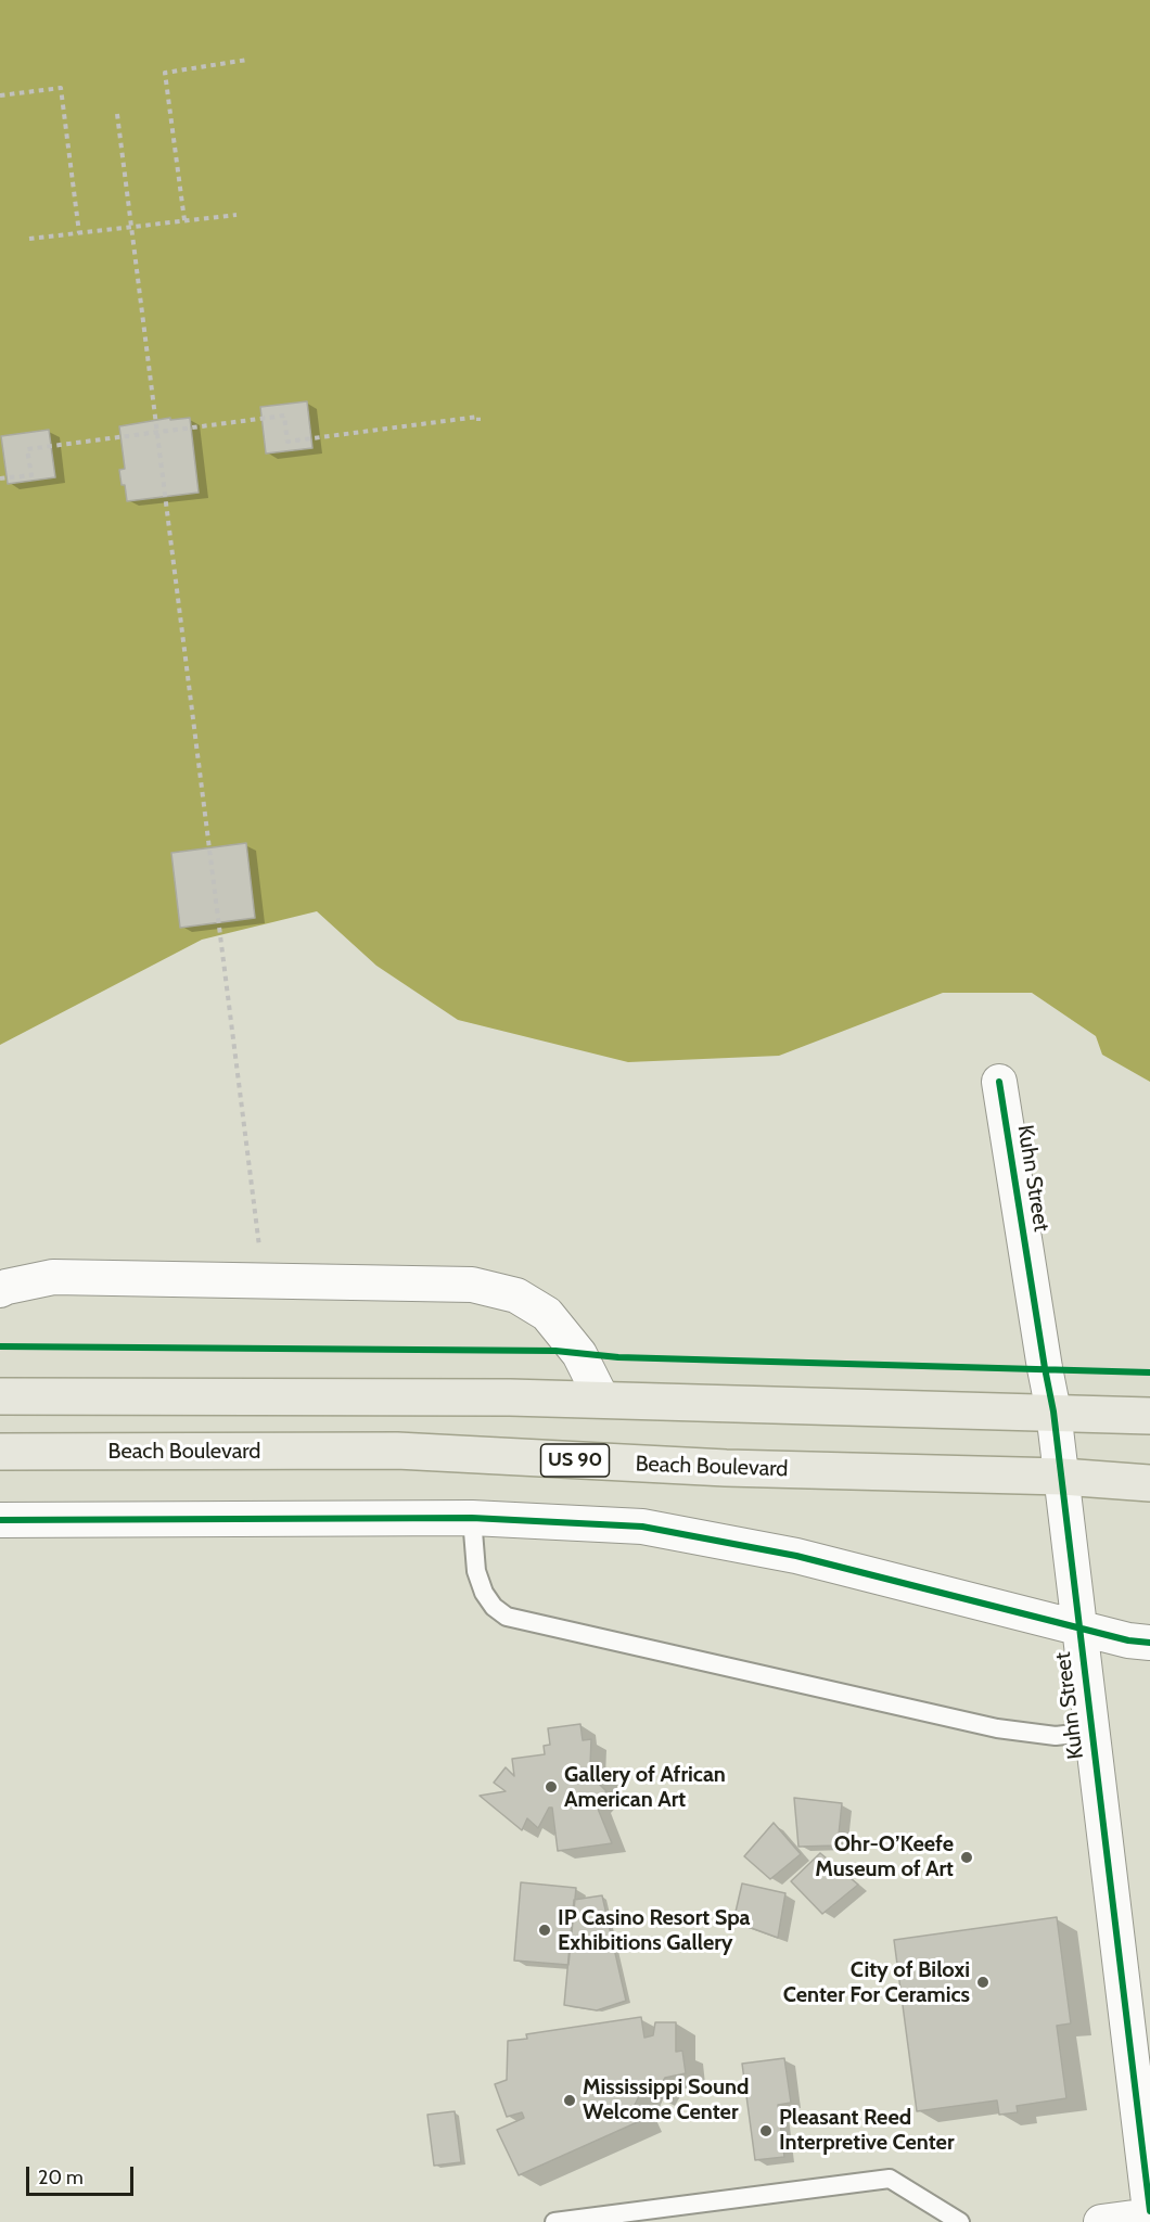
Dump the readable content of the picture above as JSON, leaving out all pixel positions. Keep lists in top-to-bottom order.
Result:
{
  "streets": {
    "main road": ["Beach Boulevard", "US 90"],
    "street": ["Kuhn Street"]
  },
  "crossings": [
    ["Kuhn Street", "Beach Boulevard"]
  ],
  "places": [
    "Gallery of African American Art",
    "Ohr-O’Keefe Museum of Art",
    "IP Casino Resort Spa Exhibitions Gallery",
    "City of Biloxi Center For Ceramics",
    "Mississippi Sound Welcome Center",
    "Pleasant Reed Interpretive Center"
  ],
  "scale_bar": "20 m"
}
